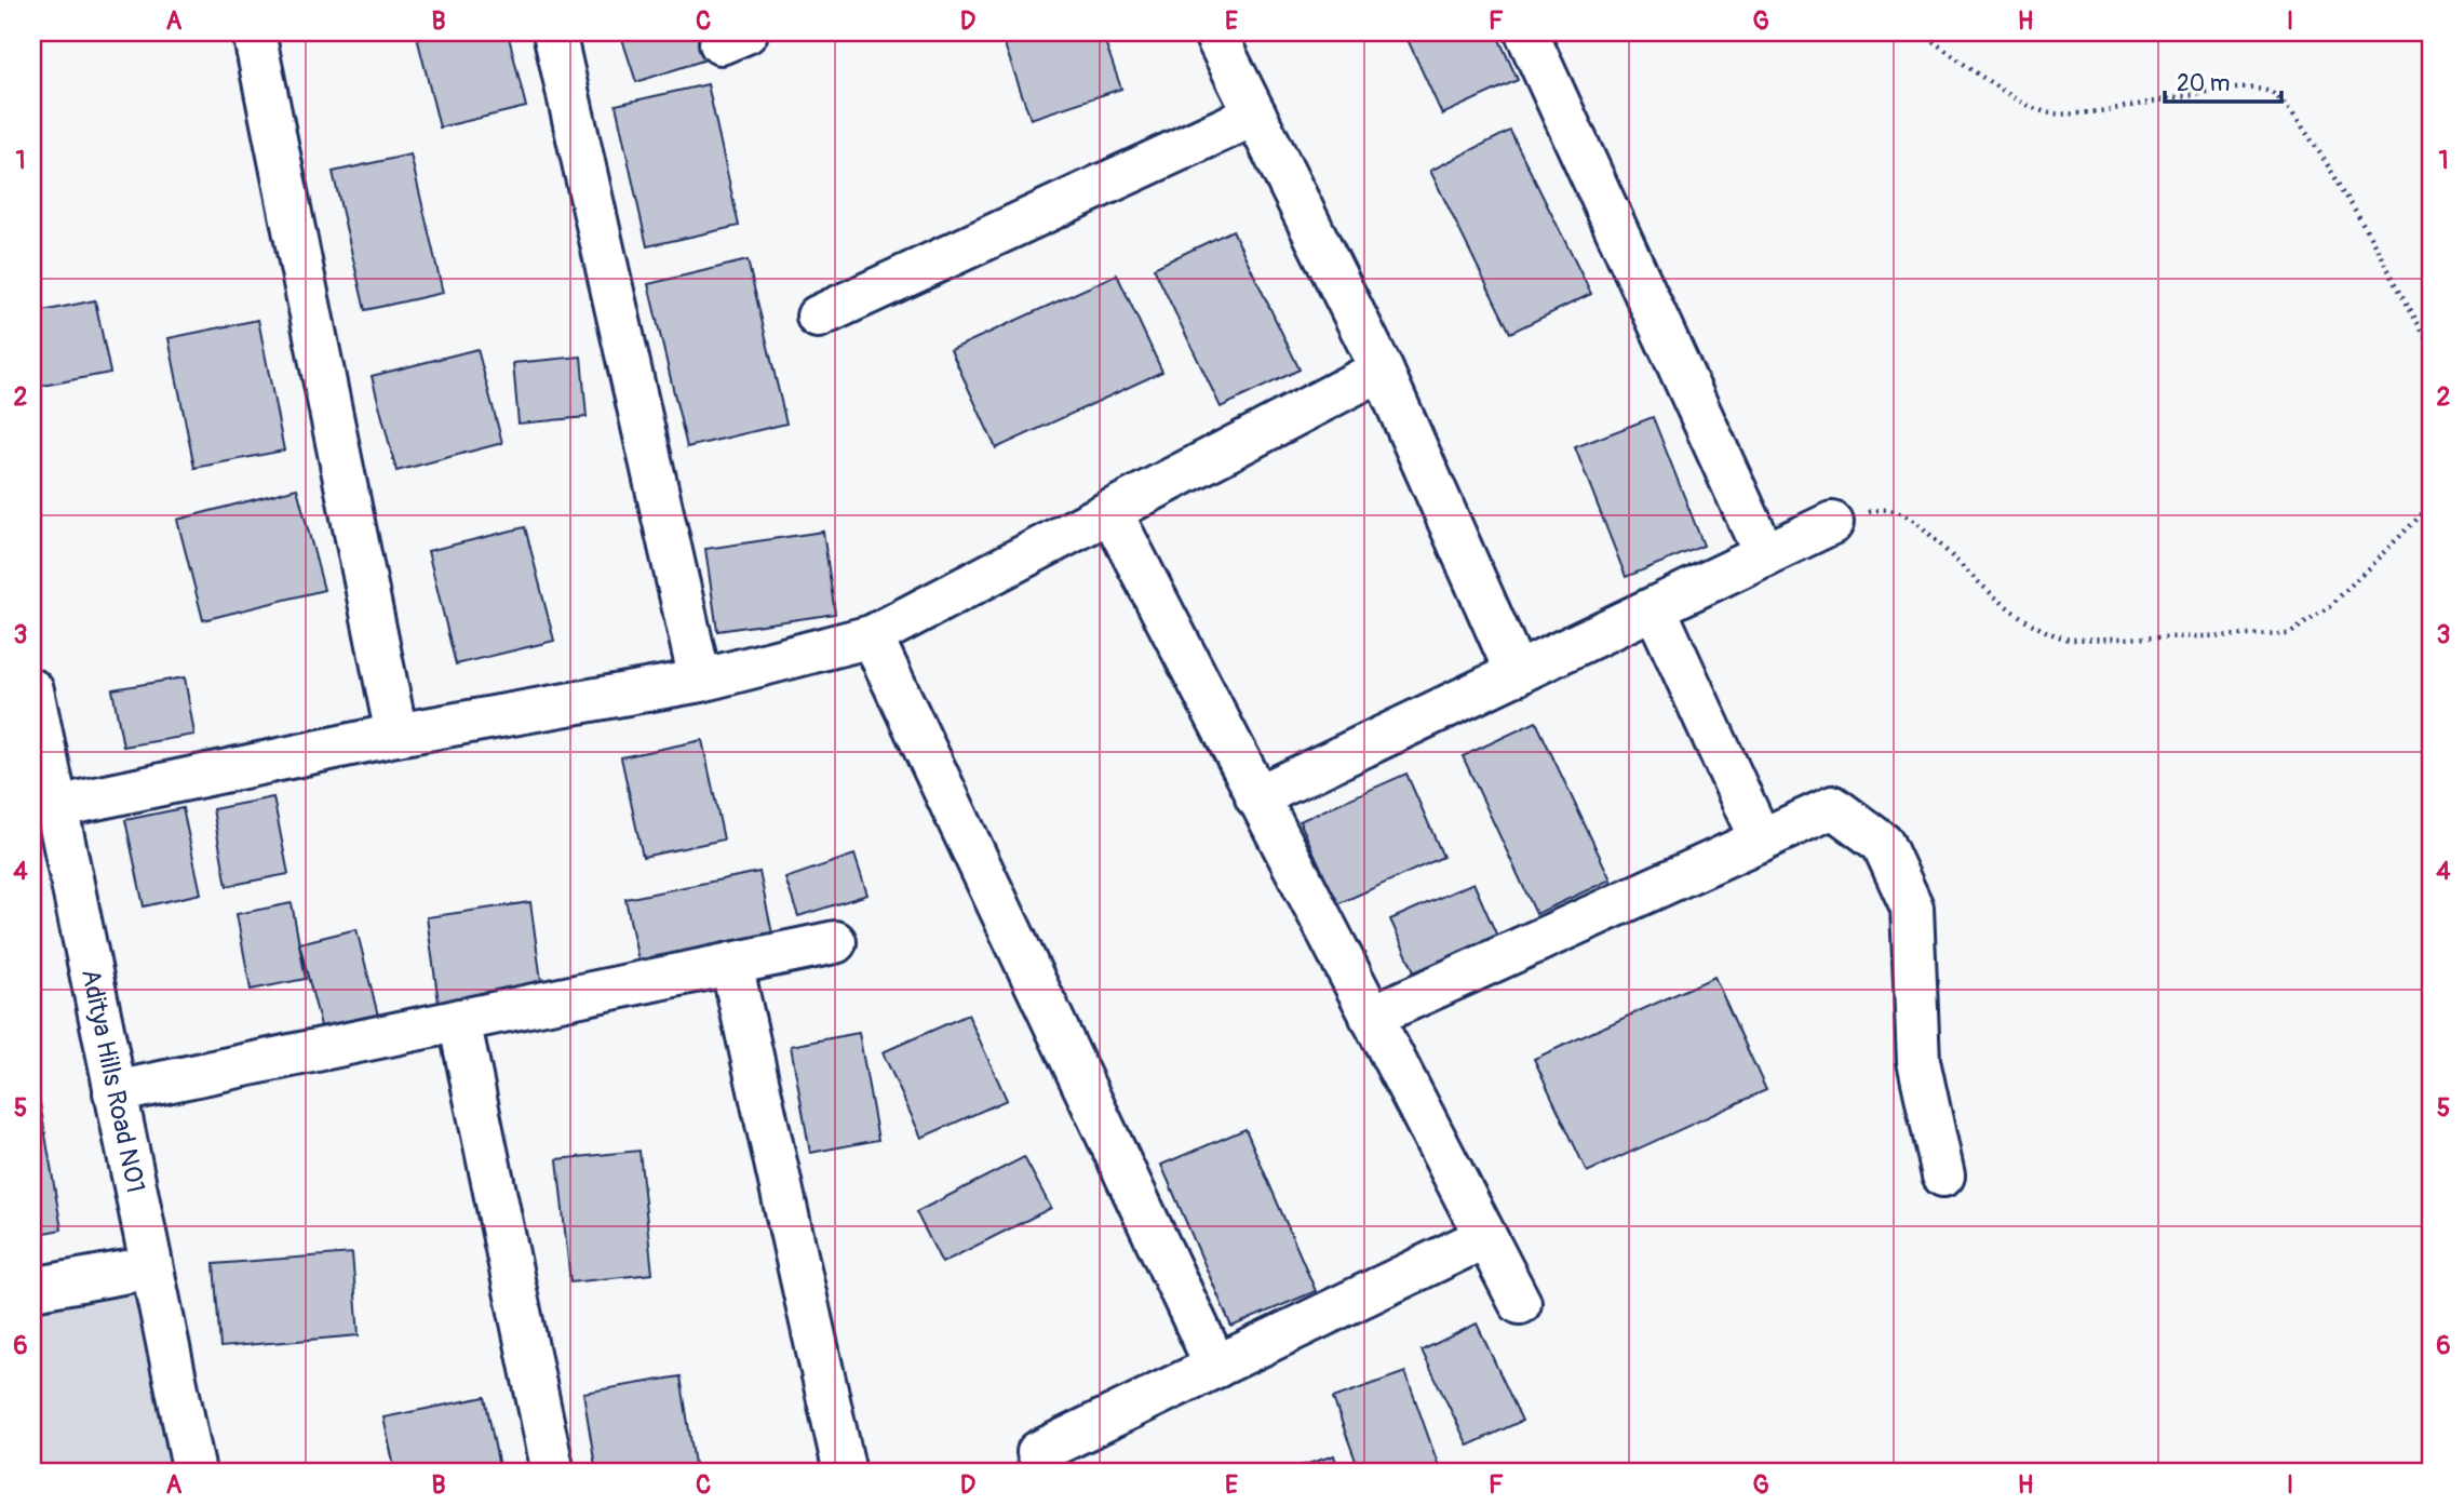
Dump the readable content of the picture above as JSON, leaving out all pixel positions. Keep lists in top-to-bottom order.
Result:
{
  "streets": {
    "street": ["Aditya Hills Road NO1"]
  },
  "scale_bar": "20 m",
  "grid": {
    "columns": [
      "A",
      "B",
      "C",
      "D",
      "E",
      "F",
      "G",
      "H",
      "I"
    ],
    "rows": [
      "1",
      "2",
      "3",
      "4",
      "5",
      "6"
    ]
  }
}
